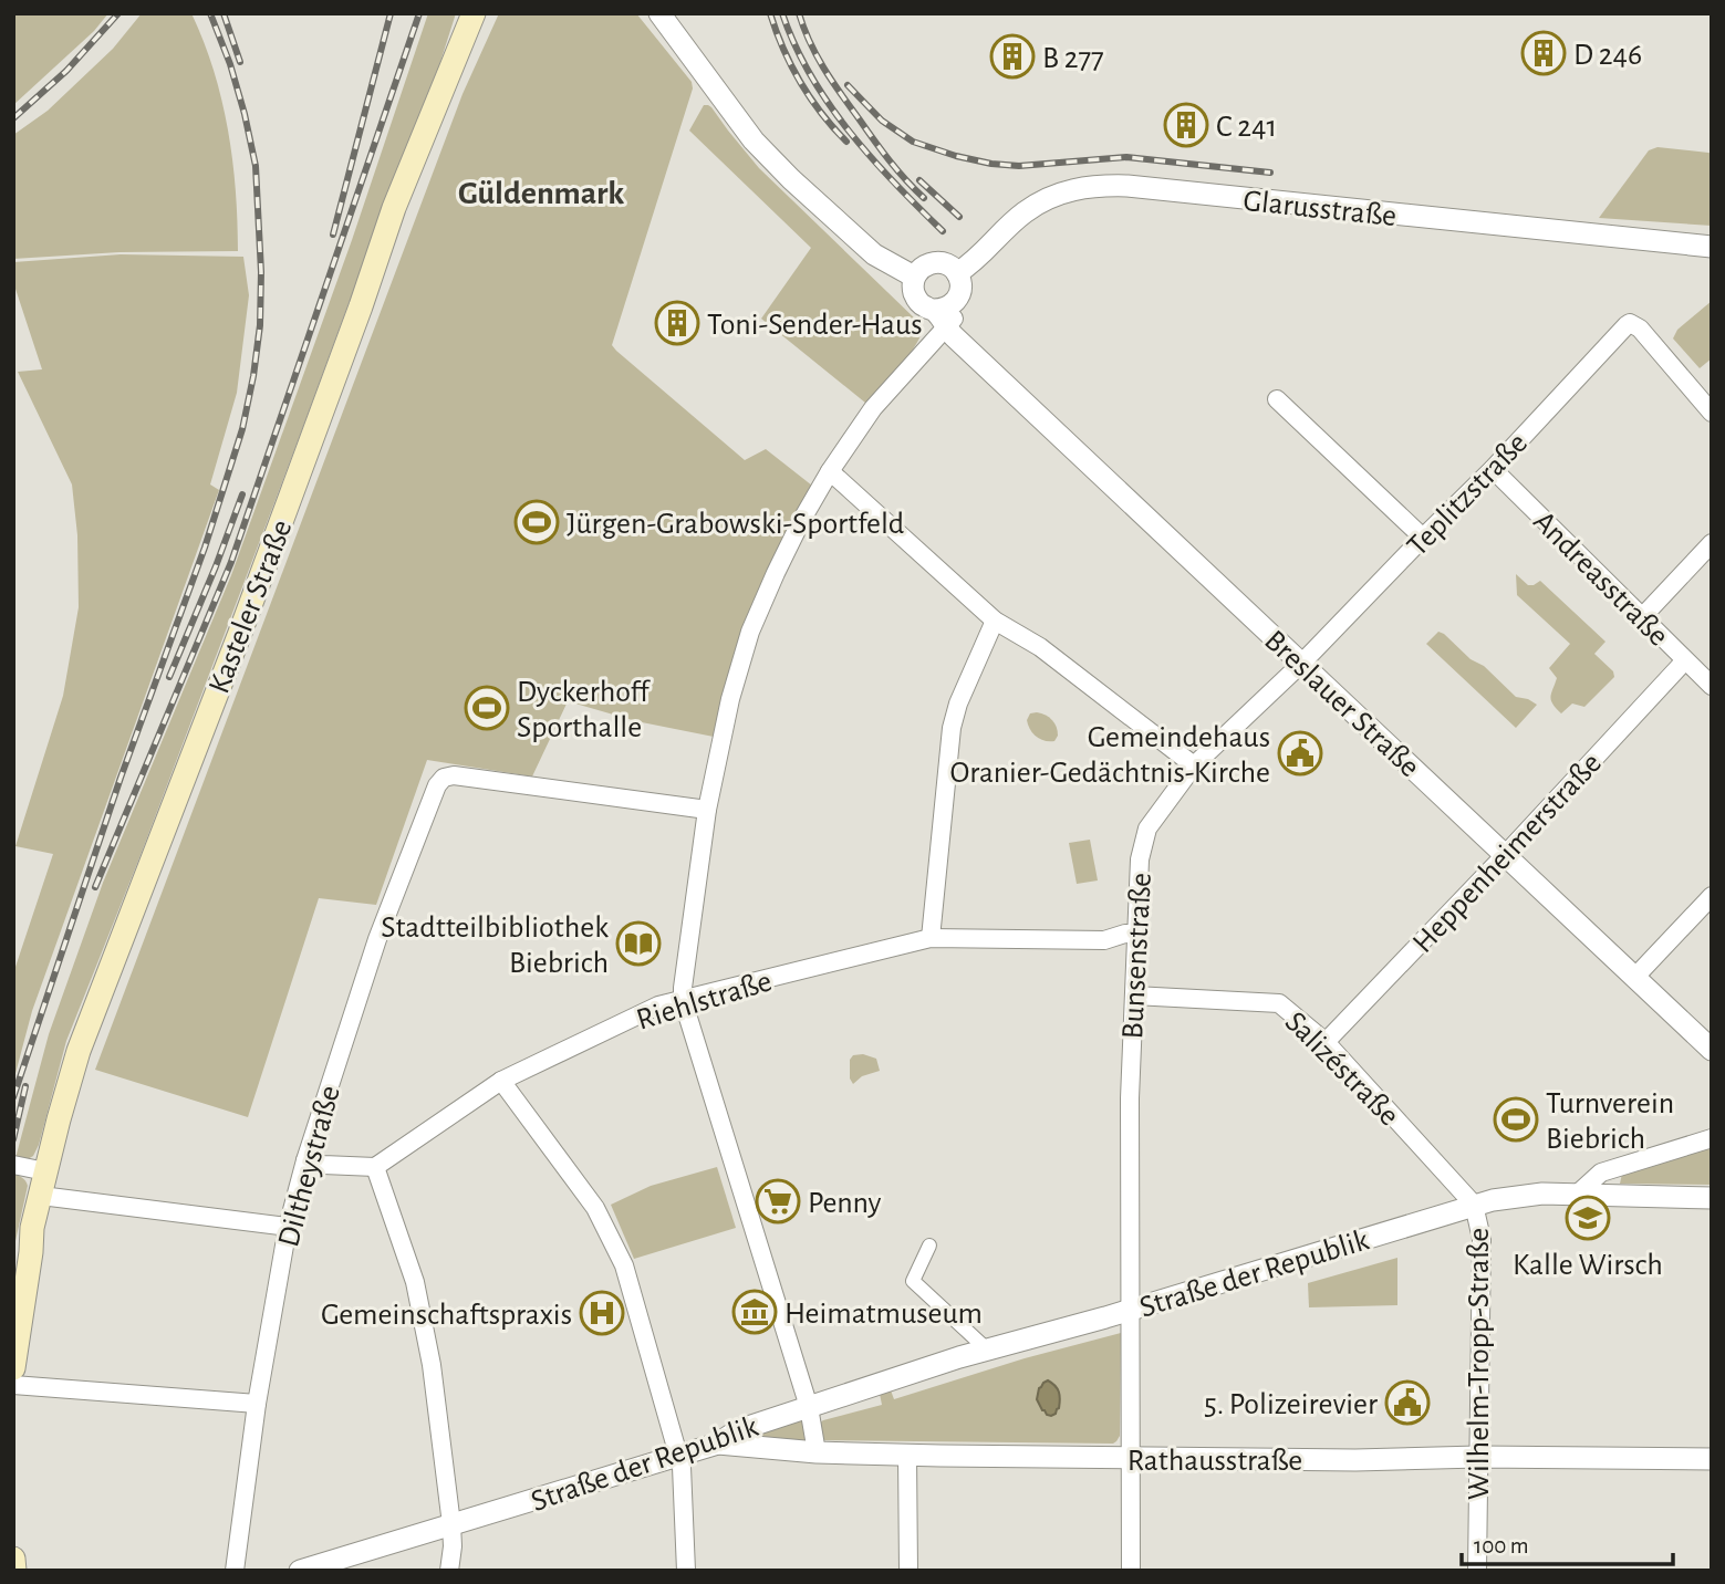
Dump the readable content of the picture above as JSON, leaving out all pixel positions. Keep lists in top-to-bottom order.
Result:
{
  "streets": {
    "main road": ["Kasteler Straße"],
    "street": [
      "Glarusstraße",
      "Teplitzstraße",
      "Andreasstraße",
      "Breslauer Straße",
      "Heppenheimerstraße",
      "Bunsenstraße",
      "Riehlstraße",
      "Salizéstraße",
      "Diltheystraße",
      "Straße der Republik",
      "Wilhelm-Tropp-Straße",
      "Rathausstraße"
    ]
  },
  "crossings": [
    ["Glarusstraße", "Breslauer Straße"],
    ["Teplitzstraße", "Andreasstraße"],
    ["Teplitzstraße", "Breslauer Straße"],
    ["Teplitzstraße", "Bunsenstraße"],
    ["Andreasstraße", "Heppenheimerstraße"],
    ["Breslauer Straße", "Heppenheimerstraße"],
    ["Breslauer Straße", "Bunsenstraße"],
    ["Heppenheimerstraße", "Salizéstraße"],
    ["Bunsenstraße", "Riehlstraße"],
    ["Bunsenstraße", "Salizéstraße"],
    ["Bunsenstraße", "Straße der Republik"],
    ["Bunsenstraße", "Rathausstraße"],
    ["Salizéstraße", "Straße der Republik"],
    ["Salizéstraße", "Wilhelm-Tropp-Straße"],
    ["Straße der Republik", "Wilhelm-Tropp-Straße"],
    ["Straße der Republik", "Rathausstraße"],
    ["Wilhelm-Tropp-Straße", "Rathausstraße"]
  ],
  "districts": ["Güldenmark"],
  "places": {
    "building": [
      "D 246",
      "B 277",
      "C 241",
      "Toni-Sender-Haus"
    ],
    "sports": ["Jürgen-Grabowski-Sportfeld", "Dyckerhoff Sporthalle", "Turnverein Biebrich"],
    "public building": ["Gemeindehaus Oranier-Gedächtnis-Kirche", "5. Polizeirevier"],
    "library": ["Stadtteilbibliothek Biebrich"],
    "supermarket": ["Penny"],
    "school or university": ["Kalle Wirsch"],
    "museum": ["Heimatmuseum"],
    "hospital": ["Gemeinschaftspraxis"]
  },
  "scale_bar": "100 m"
}
